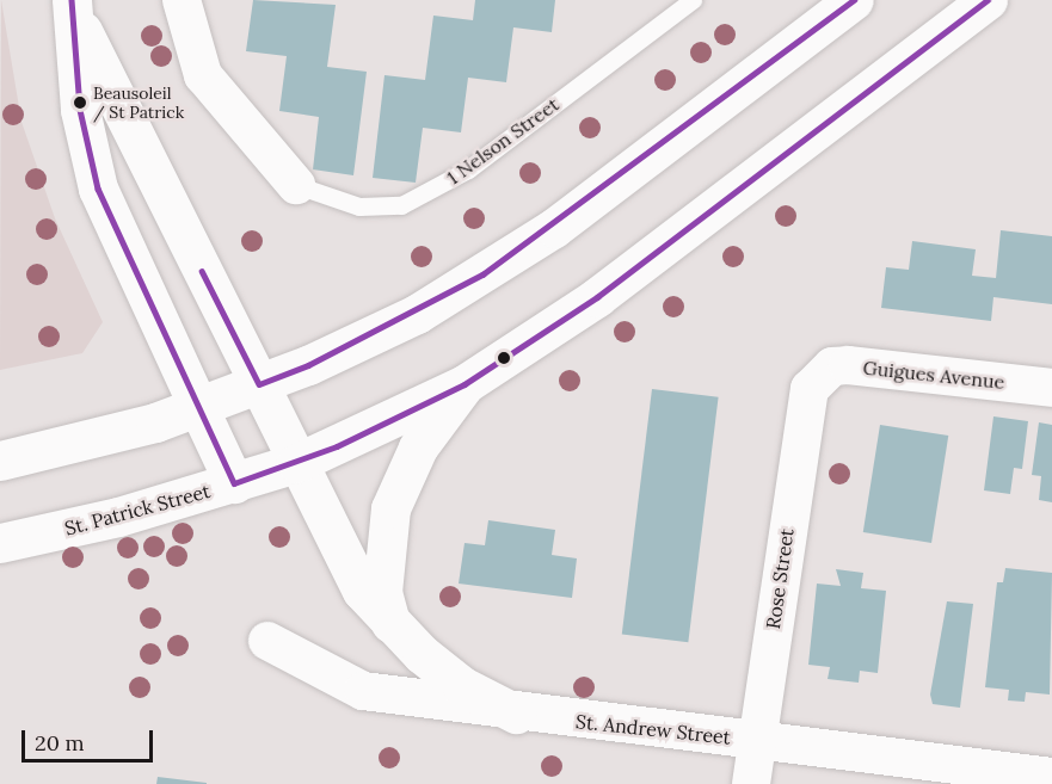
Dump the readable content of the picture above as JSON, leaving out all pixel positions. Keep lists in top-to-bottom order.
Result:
{
  "streets": {
    "main road": ["St. Patrick Street"],
    "street": [
      "1 Nelson Street",
      "Guigues Avenue",
      "Rose Street",
      "St. Andrew Street"
    ]
  },
  "crossings": [
    ["Guigues Avenue", "Rose Street"],
    ["Rose Street", "St. Andrew Street"]
  ],
  "places": ["Beausoleil / St Patrick"],
  "scale_bar": "20 m"
}
